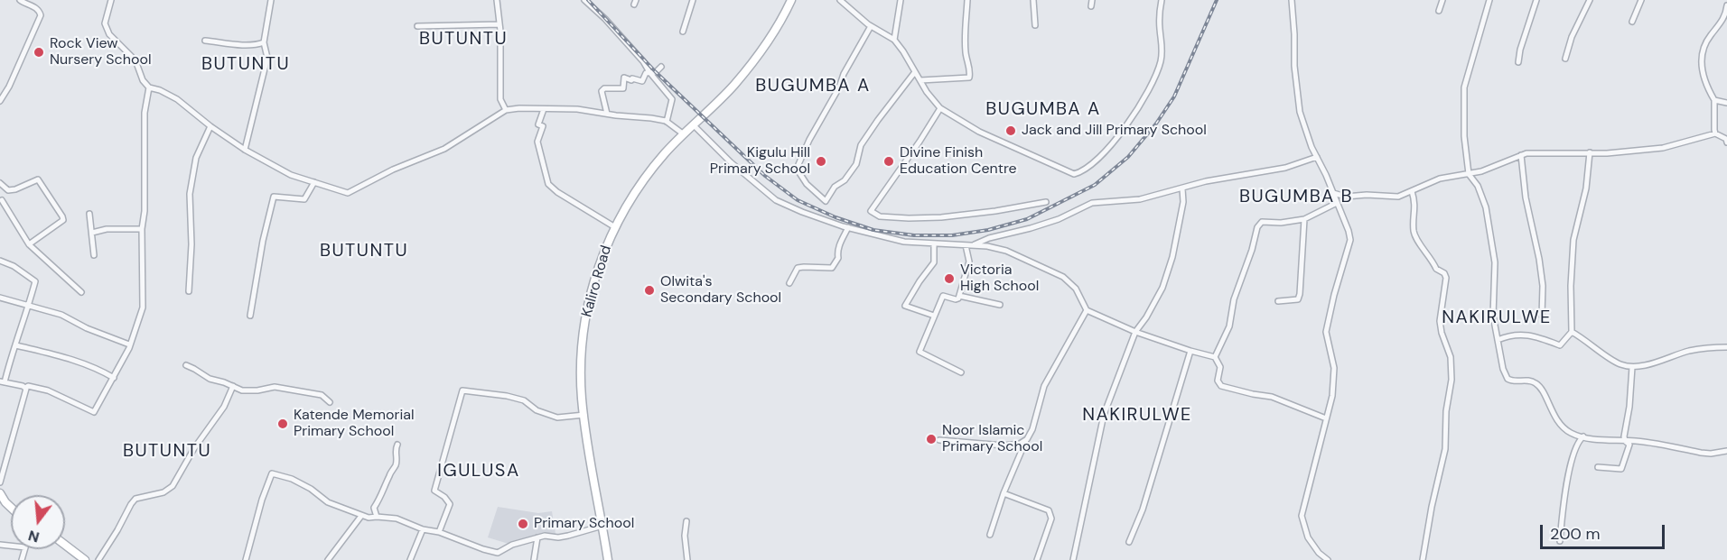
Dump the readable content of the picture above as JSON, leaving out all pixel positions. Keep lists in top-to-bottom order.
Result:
{
  "streets": {
    "main road": ["Kaliro Road"]
  },
  "districts": [
    "BUTUNTU",
    "BUTUNTU",
    "BUGUMBA A",
    "BUGUMBA A",
    "BUGUMBA B",
    "BUTUNTU",
    "NAKIRULWE",
    "NAKIRULWE",
    "BUTUNTU",
    "IGULUSA"
  ],
  "places": [
    "Rock View Nursery School",
    "Jack and Jill Primary School",
    "Kigulu Hill Primary School",
    "Divine Finish Education Centre",
    "Victoria High School",
    "Olwita's Secondary School",
    "Katende Memorial Primary School",
    "Noor Islamic Primary School",
    "Primary School"
  ],
  "scale_bar": "200 m",
  "north": "bottom"
}
